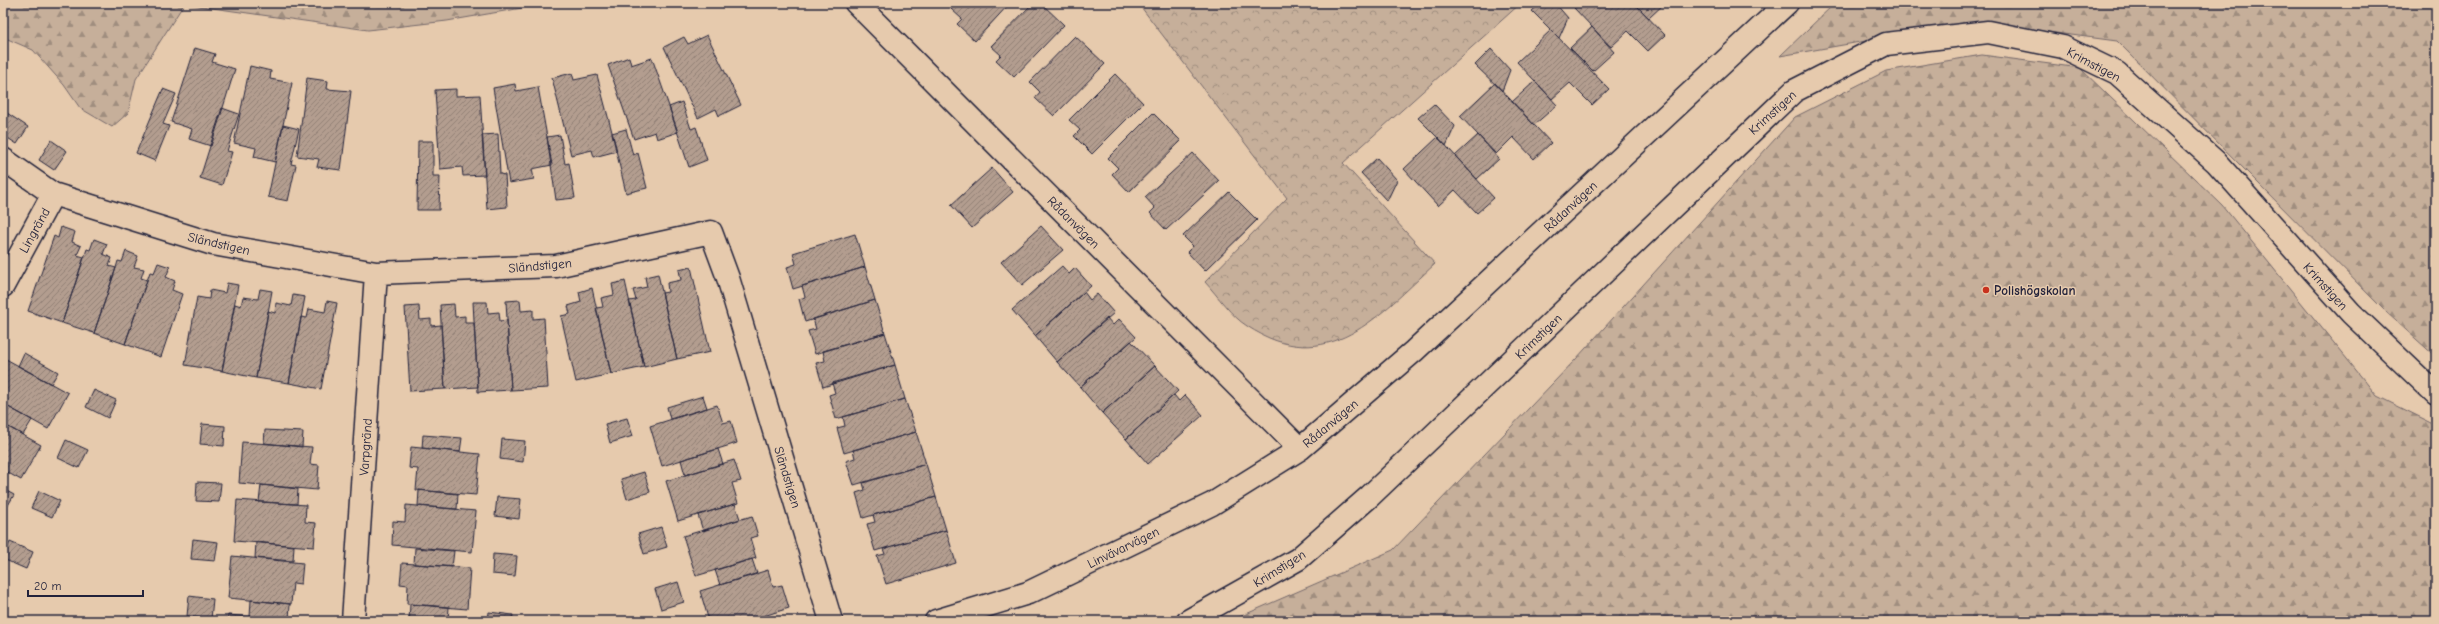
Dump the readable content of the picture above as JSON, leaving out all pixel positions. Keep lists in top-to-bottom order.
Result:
{
  "streets": {
    "street": [
      "Krimstigen",
      "Rådanvägen",
      "Lingränd",
      "Sländstigen",
      "Varpgränd",
      "Linvävarvägen"
    ]
  },
  "crossings": [
    ["Rådanvägen", "Linvävarvägen"],
    ["Lingränd", "Sländstigen"],
    ["Sländstigen", "Varpgränd"]
  ],
  "places": ["Polishögskolan"],
  "scale_bar": "20 m"
}
